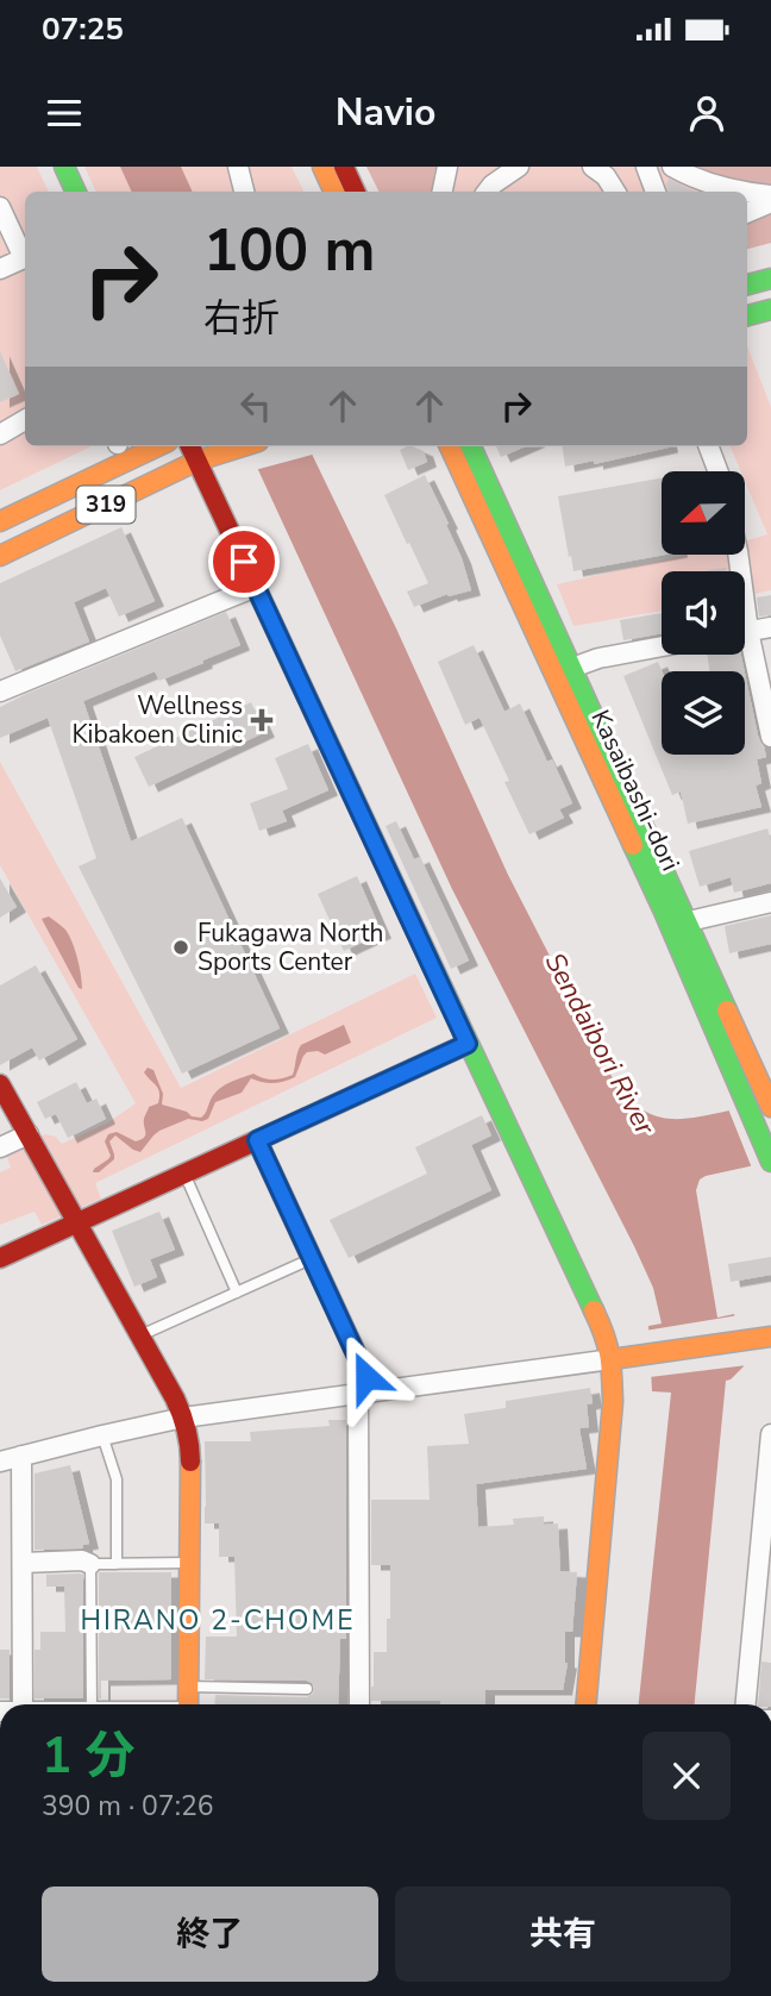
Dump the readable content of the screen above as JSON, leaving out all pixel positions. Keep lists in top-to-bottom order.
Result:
{
  "streets": {
    "street": ["319", "Kasaibashi-dori"]
  },
  "districts": ["HIRANO 2-CHOME"],
  "water": ["Sendaibori River"],
  "places": {
    "health": ["Wellness Kibakoen Clinic"],
    "other": ["Fukagawa North Sports Center"]
  },
  "north": "left",
  "page": {
    "status": "07:25",
    "header": "Navio",
    "turn": ["100 m", "右折"],
    "heading": ["1 分", "390 m · 07:26"],
    "buttons": ["終了", "共有"]
  }
}
